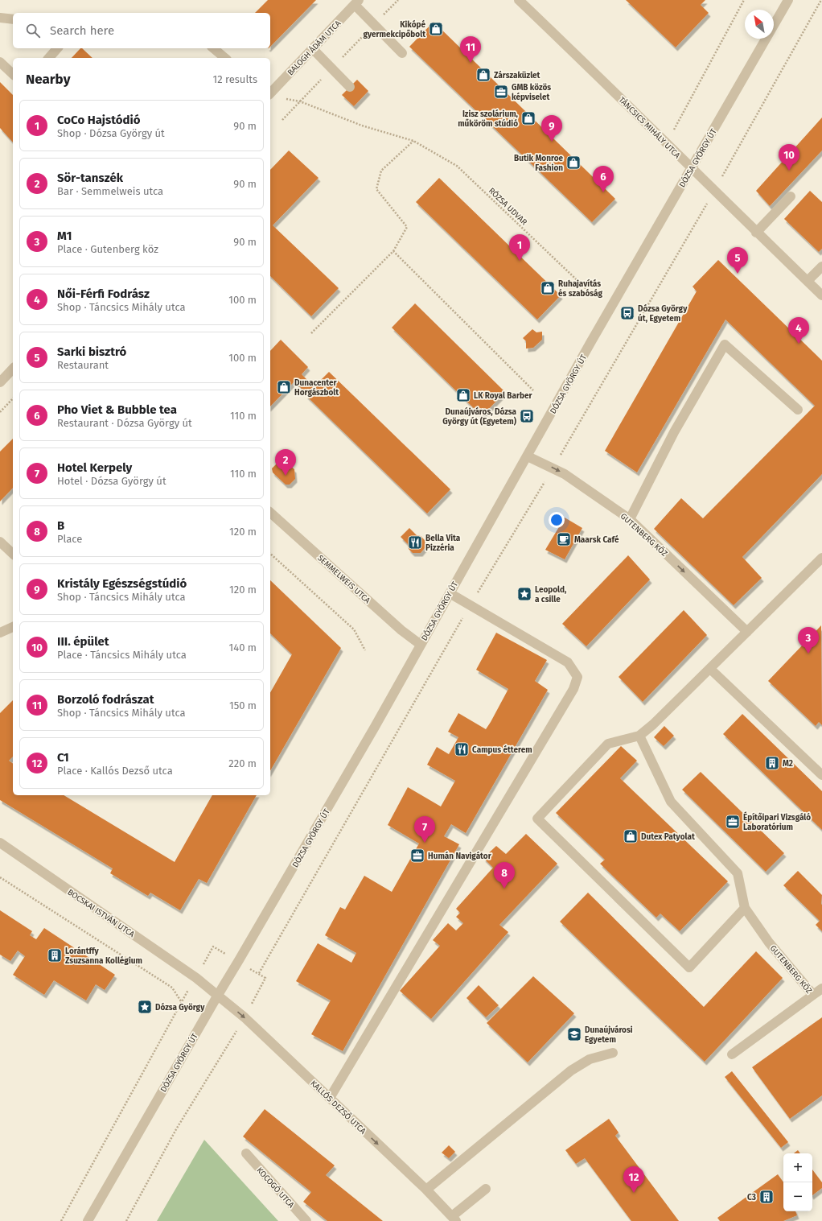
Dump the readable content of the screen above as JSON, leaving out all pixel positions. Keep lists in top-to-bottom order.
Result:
{
  "streets": {
    "street": [
      "BALOGH ÁDÁM UTCA",
      "TÁNCSICS MIHÁLY UTCA",
      "DÓZSA GYÖRGY ÚT",
      "GUTENBERG KÖZ",
      "SEMMELWEIS UTCA",
      "BOCSKAI ISTVÁN UTCA",
      "KALLÓS DEZSŐ UTCA",
      "KOCOGÓ UTCA"
    ],
    "path": ["RÓZSA UDVAR"]
  },
  "crossings": [
    ["TÁNCSICS MIHÁLY UTCA", "DÓZSA GYÖRGY ÚT"],
    ["DÓZSA GYÖRGY ÚT", "GUTENBERG KÖZ"],
    ["DÓZSA GYÖRGY ÚT", "SEMMELWEIS UTCA"],
    ["DÓZSA GYÖRGY ÚT", "BOCSKAI ISTVÁN UTCA"],
    ["DÓZSA GYÖRGY ÚT", "KALLÓS DEZSŐ UTCA"],
    ["BOCSKAI ISTVÁN UTCA", "KALLÓS DEZSŐ UTCA"]
  ],
  "one_way": ["GUTENBERG KÖZ", "KALLÓS DEZSŐ UTCA"],
  "places": {
    "shop": [
      "Kikópé gyermekcipőbolt",
      "Zárszaküzlet",
      "Izisz szolárium, műköröm stúdió",
      "Butik Monroe Fashion",
      "Ruhajavítás és szabóság",
      "Dunacenter Horgászbolt",
      "LK Royal Barber",
      "Dutex Patyolat"
    ],
    "office": ["GMB közös képviselet", "Építőipari Vizsgáló Laboratórium", "Humán Navigátor"],
    "bus stop": ["Dózsa György út, Egyetem", "Dunaújváros, Dózsa György út (Egyetem)"],
    "cafe": ["Maarsk Café"],
    "restaurant": ["Bella Vita Pizzéria", "Campus étterem"],
    "place": ["Leopold, a csille", "Dózsa György"],
    "building": ["M2", "Lorántffy Zsuzsanna Kollégium", "C3"],
    "school or university": ["Dunaújvárosi Egyetem"]
  },
  "north": "top left",
  "page": {
    "search": "Search here",
    "pins": [
      "11",
      "9",
      "10",
      "6",
      "1",
      "5",
      "4",
      "2",
      "3",
      "7",
      "8",
      "12"
    ],
    "heading": ["Nearby", "12 results"],
    "list": [
      {
        "mark": "1",
        "name": "CoCo Hajstódió",
        "note": "Shop · Dózsa György út",
        "value": "90 m"
      },
      {
        "mark": "2",
        "name": "Sör-tanszék",
        "note": "Bar · Semmelweis utca",
        "value": "90 m"
      },
      {
        "mark": "3",
        "name": "M1",
        "note": "Place · Gutenberg köz",
        "value": "90 m"
      },
      {
        "mark": "4",
        "name": "Női-Férfi Fodrász",
        "note": "Shop · Táncsics Mihály utca",
        "value": "100 m"
      },
      {
        "mark": "5",
        "name": "Sarki bisztró",
        "note": "Restaurant",
        "value": "100 m"
      },
      {
        "mark": "6",
        "name": "Pho Viet & Bubble tea",
        "note": "Restaurant · Dózsa György út",
        "value": "110 m"
      },
      {
        "mark": "7",
        "name": "Hotel Kerpely",
        "note": "Hotel · Dózsa György út",
        "value": "110 m"
      },
      {
        "mark": "8",
        "name": "B",
        "note": "Place",
        "value": "120 m"
      },
      {
        "mark": "9",
        "name": "Kristály Egészségstúdió",
        "note": "Shop · Táncsics Mihály utca",
        "value": "120 m"
      },
      {
        "mark": "10",
        "name": "III. épület",
        "note": "Place · Táncsics Mihály utca",
        "value": "140 m"
      },
      {
        "mark": "11",
        "name": "Borzoló fodrászat",
        "note": "Shop · Táncsics Mihály utca",
        "value": "150 m"
      },
      {
        "mark": "12",
        "name": "C1",
        "note": "Place · Kallós Dezső utca",
        "value": "220 m"
      }
    ],
    "map_buttons": ["+", "−"]
  }
}
